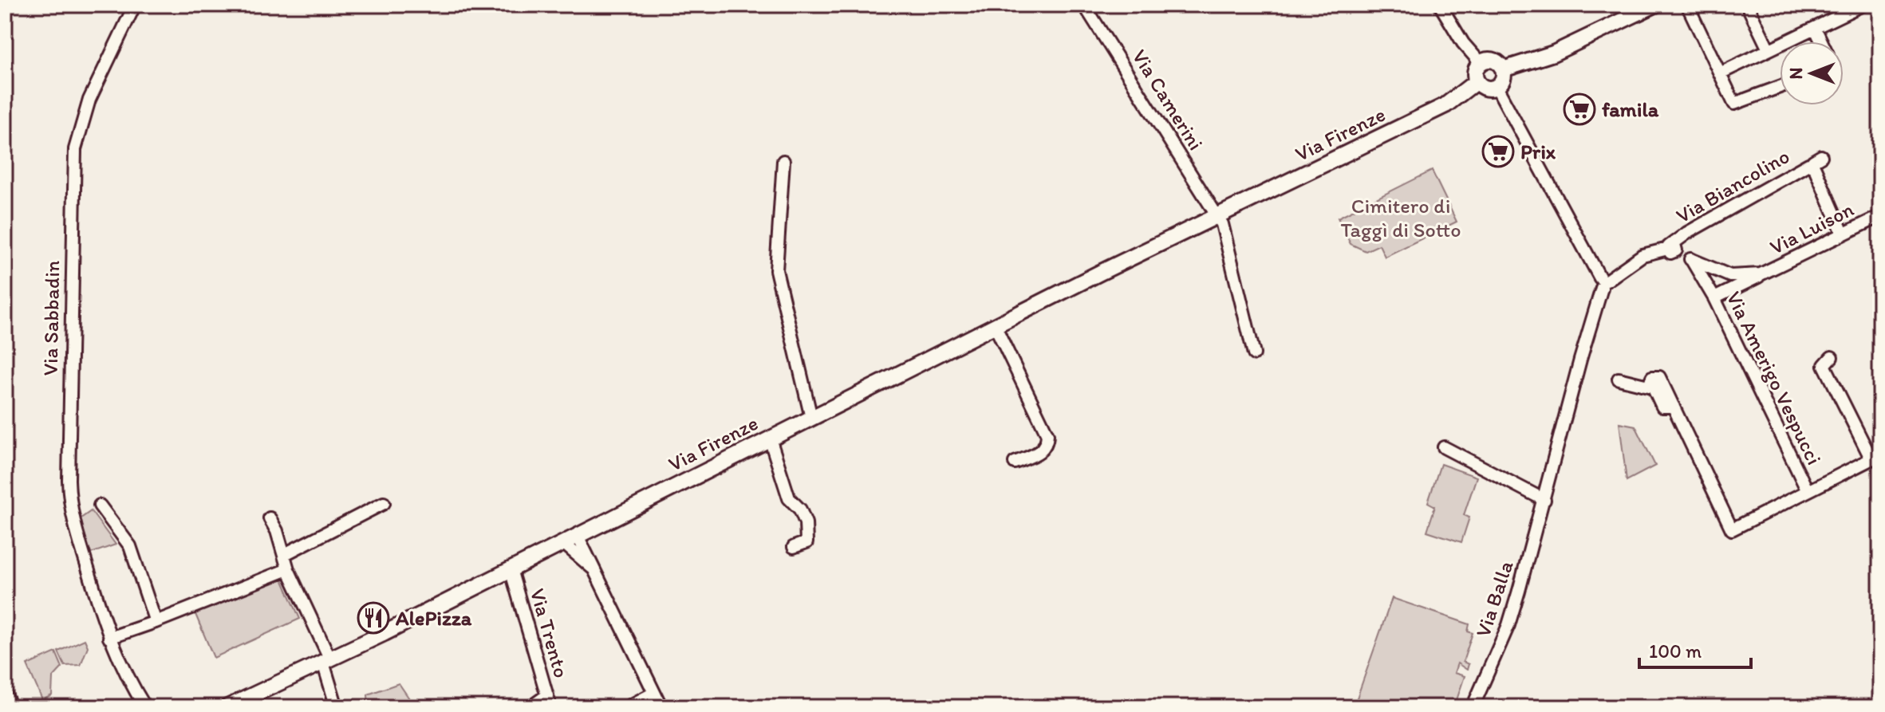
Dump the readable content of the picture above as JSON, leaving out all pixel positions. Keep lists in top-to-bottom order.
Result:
{
  "streets": {
    "main road": ["Via Firenze"],
    "street": [
      "Via Camerini",
      "Via Biancolino",
      "Via Luison",
      "Via Sabbadin",
      "Via Amerigo Vespucci",
      "Via Balla",
      "Via Trento"
    ]
  },
  "crossings": [
    ["Via Camerini", "Via Firenze"],
    ["Via Firenze", "Via Trento"],
    ["Via Biancolino", "Via Luison"],
    ["Via Luison", "Via Amerigo Vespucci"]
  ],
  "parks": ["Cimitero di Taggì di Sotto"],
  "places": {
    "supermarket": ["famila", "Prix"],
    "restaurant": ["AlePizza"]
  },
  "scale_bar": "100 m",
  "north": "left"
}
